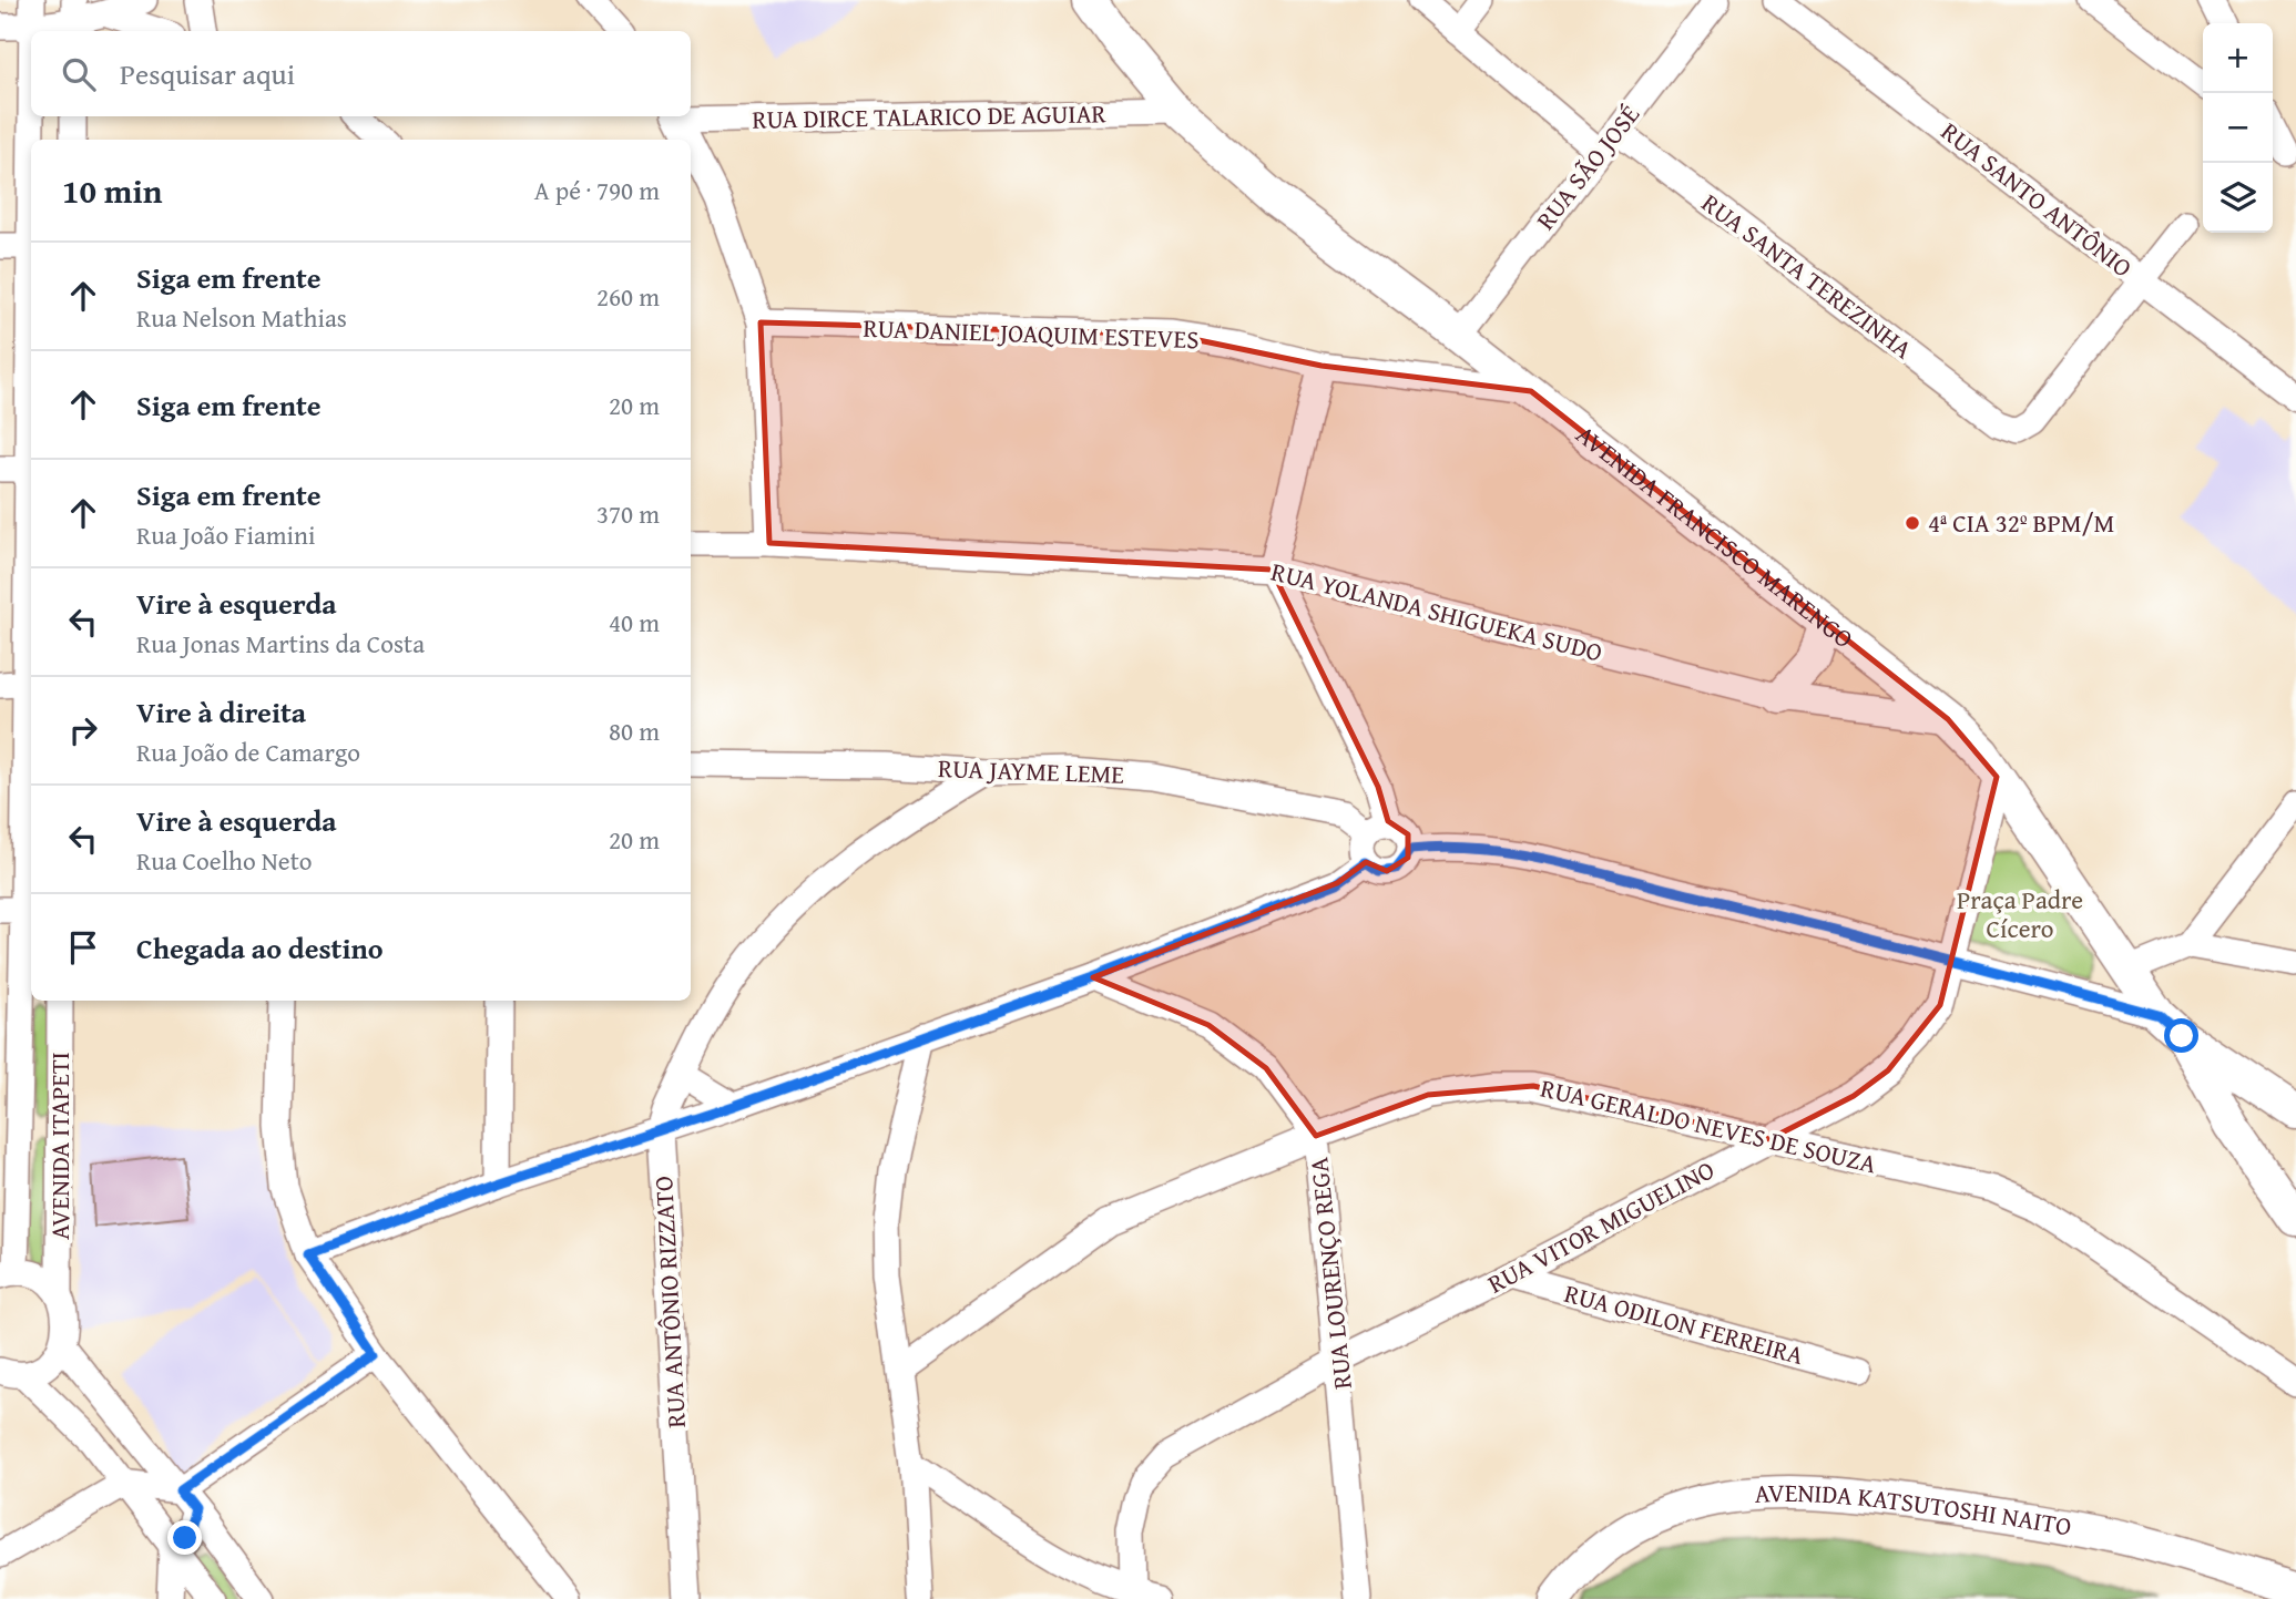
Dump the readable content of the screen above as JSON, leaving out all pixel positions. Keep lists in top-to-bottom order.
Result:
{
  "streets": {
    "main road": ["AVENIDA FRANCISCO MARENGO", "AVENIDA KATSUTOSHI NAITO"],
    "street": [
      "RUA DIRCE TALARICO DE AGUIAR",
      "RUA SÃO JOSÉ",
      "RUA SANTO ANTÔNIO",
      "RUA SANTA TEREZINHA",
      "RUA DANIEL JOAQUIM ESTEVES",
      "RUA YOLANDA SHIGUEKA SUDO",
      "RUA JAYME LEME",
      "RUA GERALDO NEVES DE SOUZA",
      "AVENIDA ITAPETI",
      "RUA VITOR MIGUELINO",
      "RUA LOURENÇO REGA",
      "RUA ANTÔNIO RIZZATO",
      "RUA ODILON FERREIRA"
    ]
  },
  "crossings": [
    ["RUA DIRCE TALARICO DE AGUIAR", "AVENIDA FRANCISCO MARENGO"],
    ["RUA SÃO JOSÉ", "RUA SANTA TEREZINHA"],
    ["RUA SÃO JOSÉ", "AVENIDA FRANCISCO MARENGO"],
    ["RUA SANTO ANTÔNIO", "RUA SANTA TEREZINHA"],
    ["RUA DANIEL JOAQUIM ESTEVES", "AVENIDA FRANCISCO MARENGO"],
    ["AVENIDA FRANCISCO MARENGO", "RUA YOLANDA SHIGUEKA SUDO"],
    ["AVENIDA FRANCISCO MARENGO", "RUA VITOR MIGUELINO"],
    ["RUA JAYME LEME", "RUA ANTÔNIO RIZZATO"],
    ["RUA GERALDO NEVES DE SOUZA", "RUA VITOR MIGUELINO"],
    ["RUA GERALDO NEVES DE SOUZA", "RUA LOURENÇO REGA"],
    ["RUA VITOR MIGUELINO", "RUA LOURENÇO REGA"],
    ["RUA VITOR MIGUELINO", "RUA ODILON FERREIRA"]
  ],
  "parks": ["Praça Padre Cícero"],
  "places": ["4ª CIA 32º BPM/M"],
  "page": {
    "map_buttons": ["+", "−"],
    "search": "Pesquisar aqui",
    "heading": ["10 min", "A pé · 790 m"],
    "list": [
      ["Siga em frente", "Rua Nelson Mathias", "260 m"],
      ["Siga em frente", "20 m"],
      ["Siga em frente", "Rua João Fiamini", "370 m"],
      ["Vire à esquerda", "Rua Jonas Martins da Costa", "40 m"],
      ["Vire à direita", "Rua João de Camargo", "80 m"],
      ["Vire à esquerda", "Rua Coelho Neto", "20 m"],
      "Chegada ao destino"
    ]
  }
}
